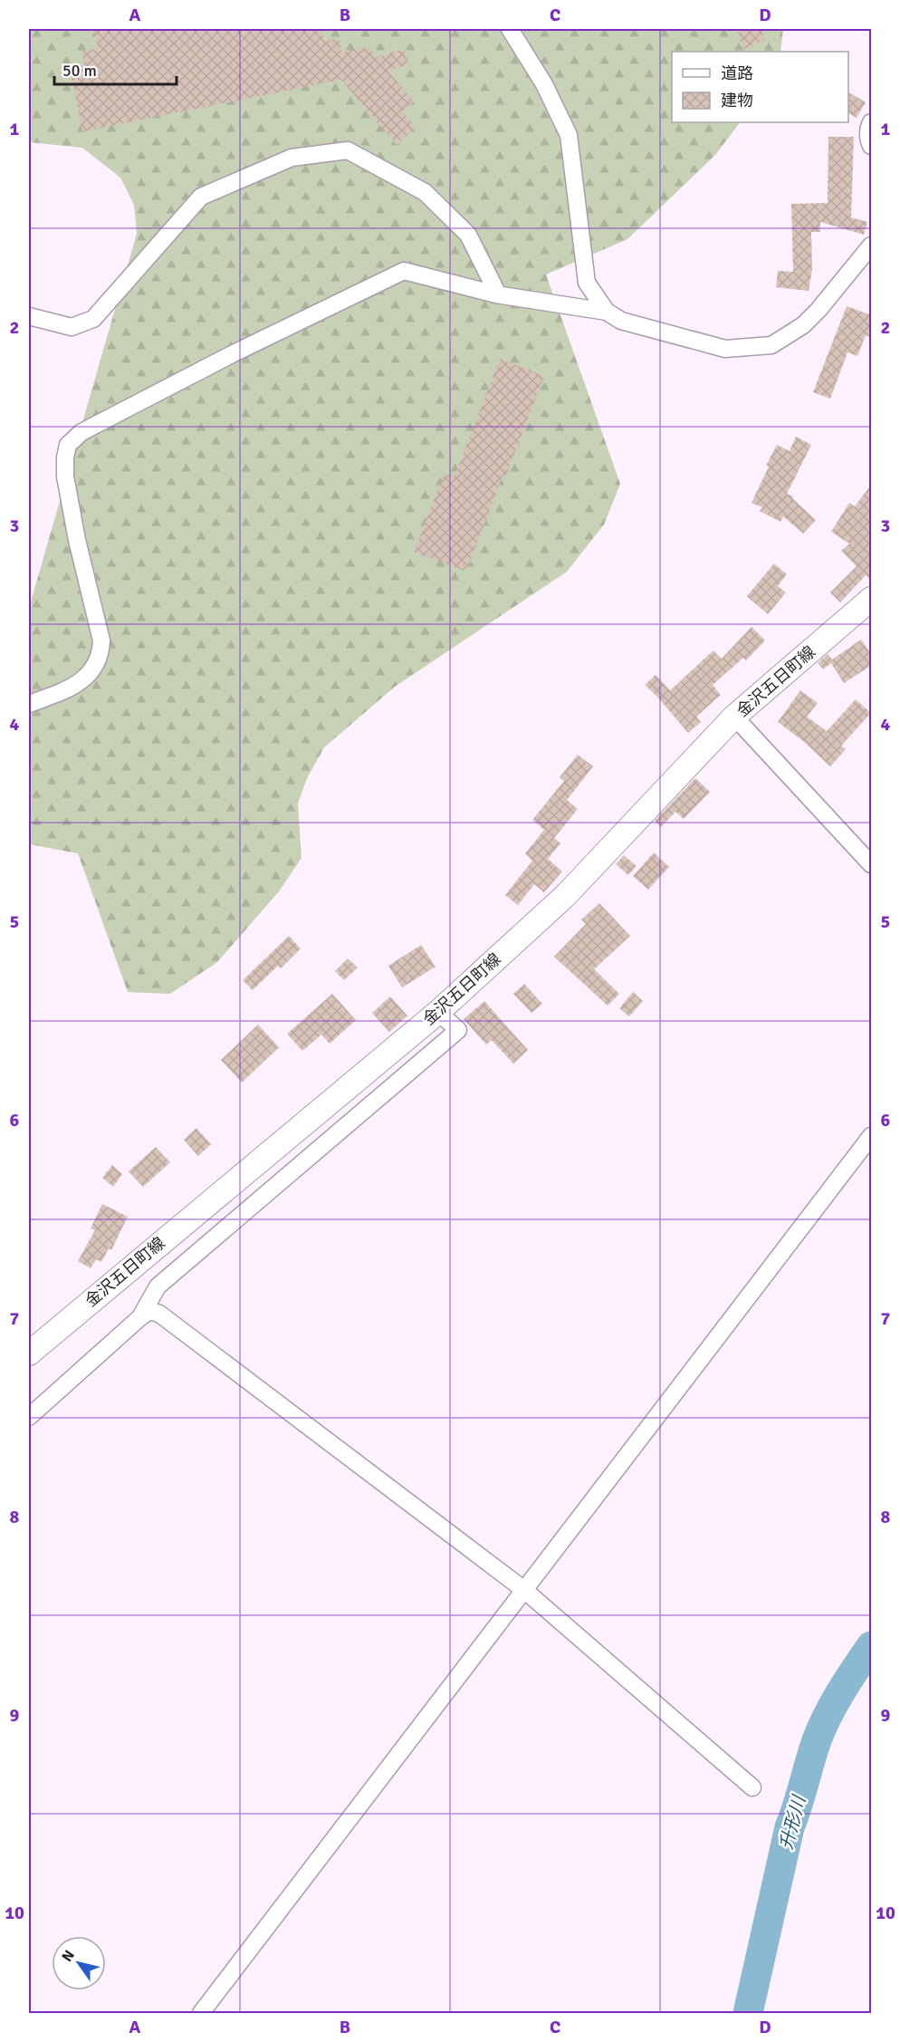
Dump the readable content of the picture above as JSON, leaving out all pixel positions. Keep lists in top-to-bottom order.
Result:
{
  "streets": {
    "main road": ["金沢五日町線"]
  },
  "water": ["升形川"],
  "legend": ["道路", "建物"],
  "scale_bar": "50 m",
  "north": "top left",
  "grid": {
    "columns": [
      "A",
      "B",
      "C",
      "D"
    ],
    "rows": [
      "1",
      "2",
      "3",
      "4",
      "5",
      "6",
      "7",
      "8",
      "9",
      "10"
    ]
  }
}
